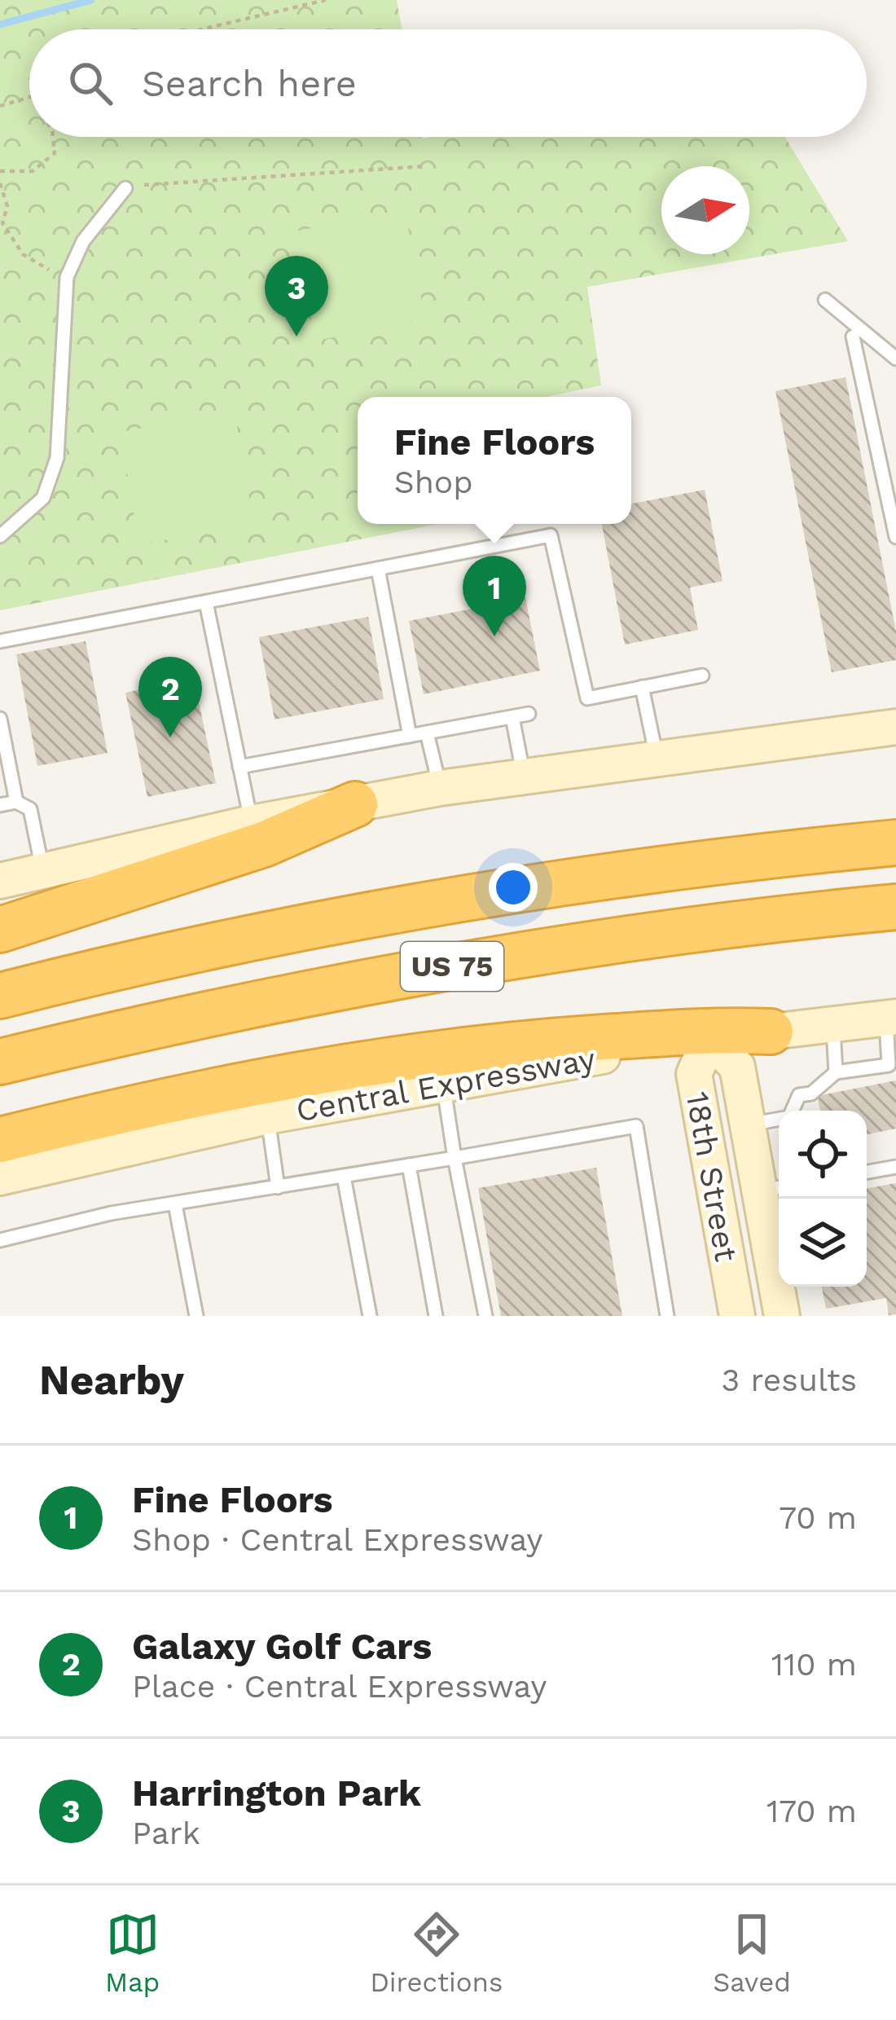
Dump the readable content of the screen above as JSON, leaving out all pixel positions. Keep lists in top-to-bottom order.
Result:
{
  "streets": {
    "highway": ["US 75"],
    "main road": ["Central Expressway", "18th Street"]
  },
  "crossings": [
    ["Central Expressway", "18th Street"]
  ],
  "north": "right",
  "page": {
    "search": "Search here",
    "pins": ["3", "1", "2"],
    "popup": ["Fine Floors", "Shop"],
    "heading": ["Nearby", "3 results"],
    "list": [
      {
        "mark": "1",
        "name": "Fine Floors",
        "note": "Shop · Central Expressway",
        "value": "70 m"
      },
      {
        "mark": "2",
        "name": "Galaxy Golf Cars",
        "note": "Place · Central Expressway",
        "value": "110 m"
      },
      {
        "mark": "3",
        "name": "Harrington Park",
        "note": "Park",
        "value": "170 m"
      }
    ],
    "nav": ["Map", "Directions", "Saved"]
  }
}
